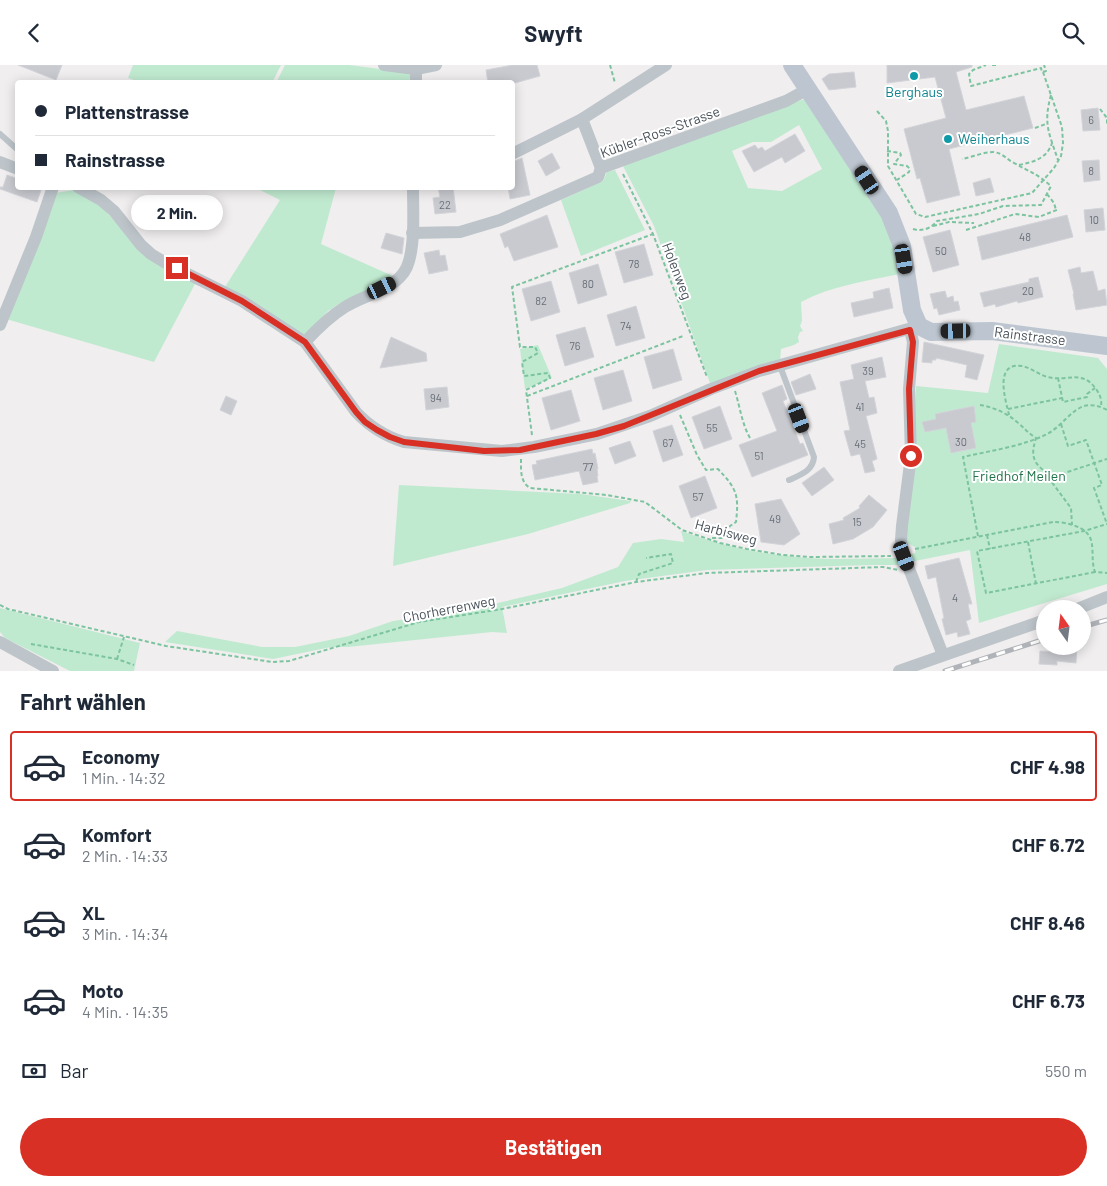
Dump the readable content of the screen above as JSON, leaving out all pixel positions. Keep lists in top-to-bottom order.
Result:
{
  "streets": {
    "street": ["Kübler-Ross-Strasse", "Rainstrasse"],
    "path": ["Holenweg", "Harbisweg", "Chorherrenweg"]
  },
  "crossings": [
    ["Kübler-Ross-Strasse", "Holenweg"],
    ["Holenweg", "Rainstrasse"]
  ],
  "parks": ["Friedhof Meilen"],
  "places": ["Berghaus", "Weiherhaus"],
  "house_numbers": [
    "6",
    "8",
    "22",
    "10",
    "48",
    "50",
    "78",
    "80",
    "20",
    "82",
    "74",
    "76",
    "39",
    "94",
    "41",
    "55",
    "30",
    "67",
    "45",
    "51",
    "77",
    "57",
    "49",
    "15",
    "4"
  ],
  "north": "top",
  "page": {
    "header": "Swyft",
    "banner": ["Plattenstrasse", "Rainstrasse"],
    "bubble": "2 Min.",
    "heading": "Fahrt wählen",
    "list": [
      {
        "name": "Economy",
        "note": "1 Min. · 14:32",
        "value": "CHF 4.98"
      },
      {
        "name": "Komfort",
        "note": "2 Min. · 14:33",
        "value": "CHF 6.72"
      },
      {
        "name": "XL",
        "note": "3 Min. · 14:34",
        "value": "CHF 8.46"
      },
      {
        "name": "Moto",
        "note": "4 Min. · 14:35",
        "value": "CHF 6.73"
      }
    ],
    "pay": ["Bar", "550 m"],
    "buttons": "Bestätigen"
  }
}
